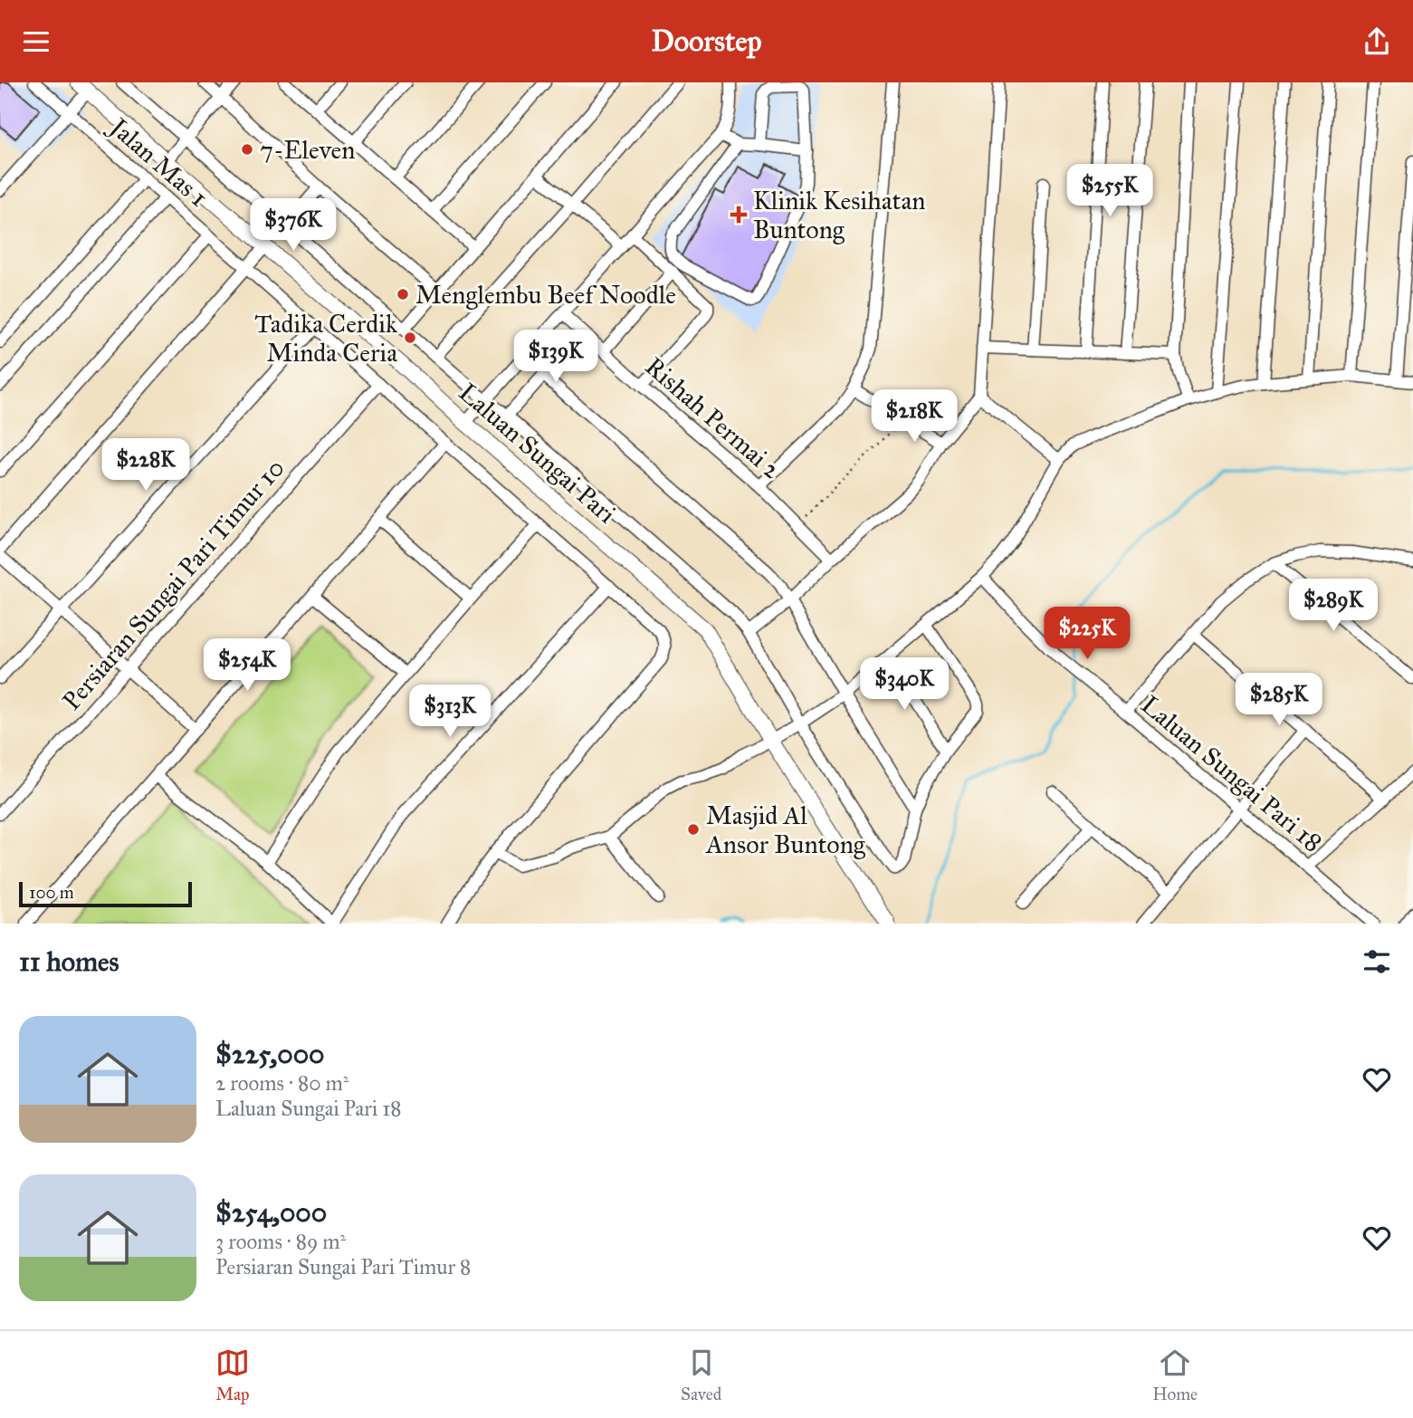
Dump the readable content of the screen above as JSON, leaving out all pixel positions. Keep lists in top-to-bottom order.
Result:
{
  "streets": {
    "main road": ["Laluan Sungai Pari"],
    "street": [
      "Jalan Mas 1",
      "Rishah Permai 2",
      "Persiaran Sungai Pari Timur 10",
      "Laluan Sungai Pari 18"
    ]
  },
  "crossings": [
    ["Jalan Mas 1", "Persiaran Sungai Pari Timur 10"]
  ],
  "places": {
    "other": [
      "7-Eleven",
      "Menglembu Beef Noodle",
      "Tadika Cerdik Minda Ceria",
      "Masjid Al Ansor Buntong"
    ],
    "health": ["Klinik Kesihatan Buntong"]
  },
  "scale_bar": "100 m",
  "page": {
    "header": "Doorstep",
    "price": [
      "$255K",
      "$376K",
      "$139K",
      "$218K",
      "$228K",
      "$289K",
      "$225K",
      "$254K",
      "$340K",
      "$285K",
      "$313K"
    ],
    "scale": "100 m",
    "heading": "11 homes",
    "list": [
      {
        "name": "$225,000",
        "note": "2 rooms · 80 m² · Laluan Sungai Pari 18"
      },
      {
        "name": "$254,000",
        "note": "3 rooms · 89 m² · Persiaran Sungai Pari Timur 8"
      }
    ],
    "tabs": ["Map", "Saved", "Home"]
  }
}
